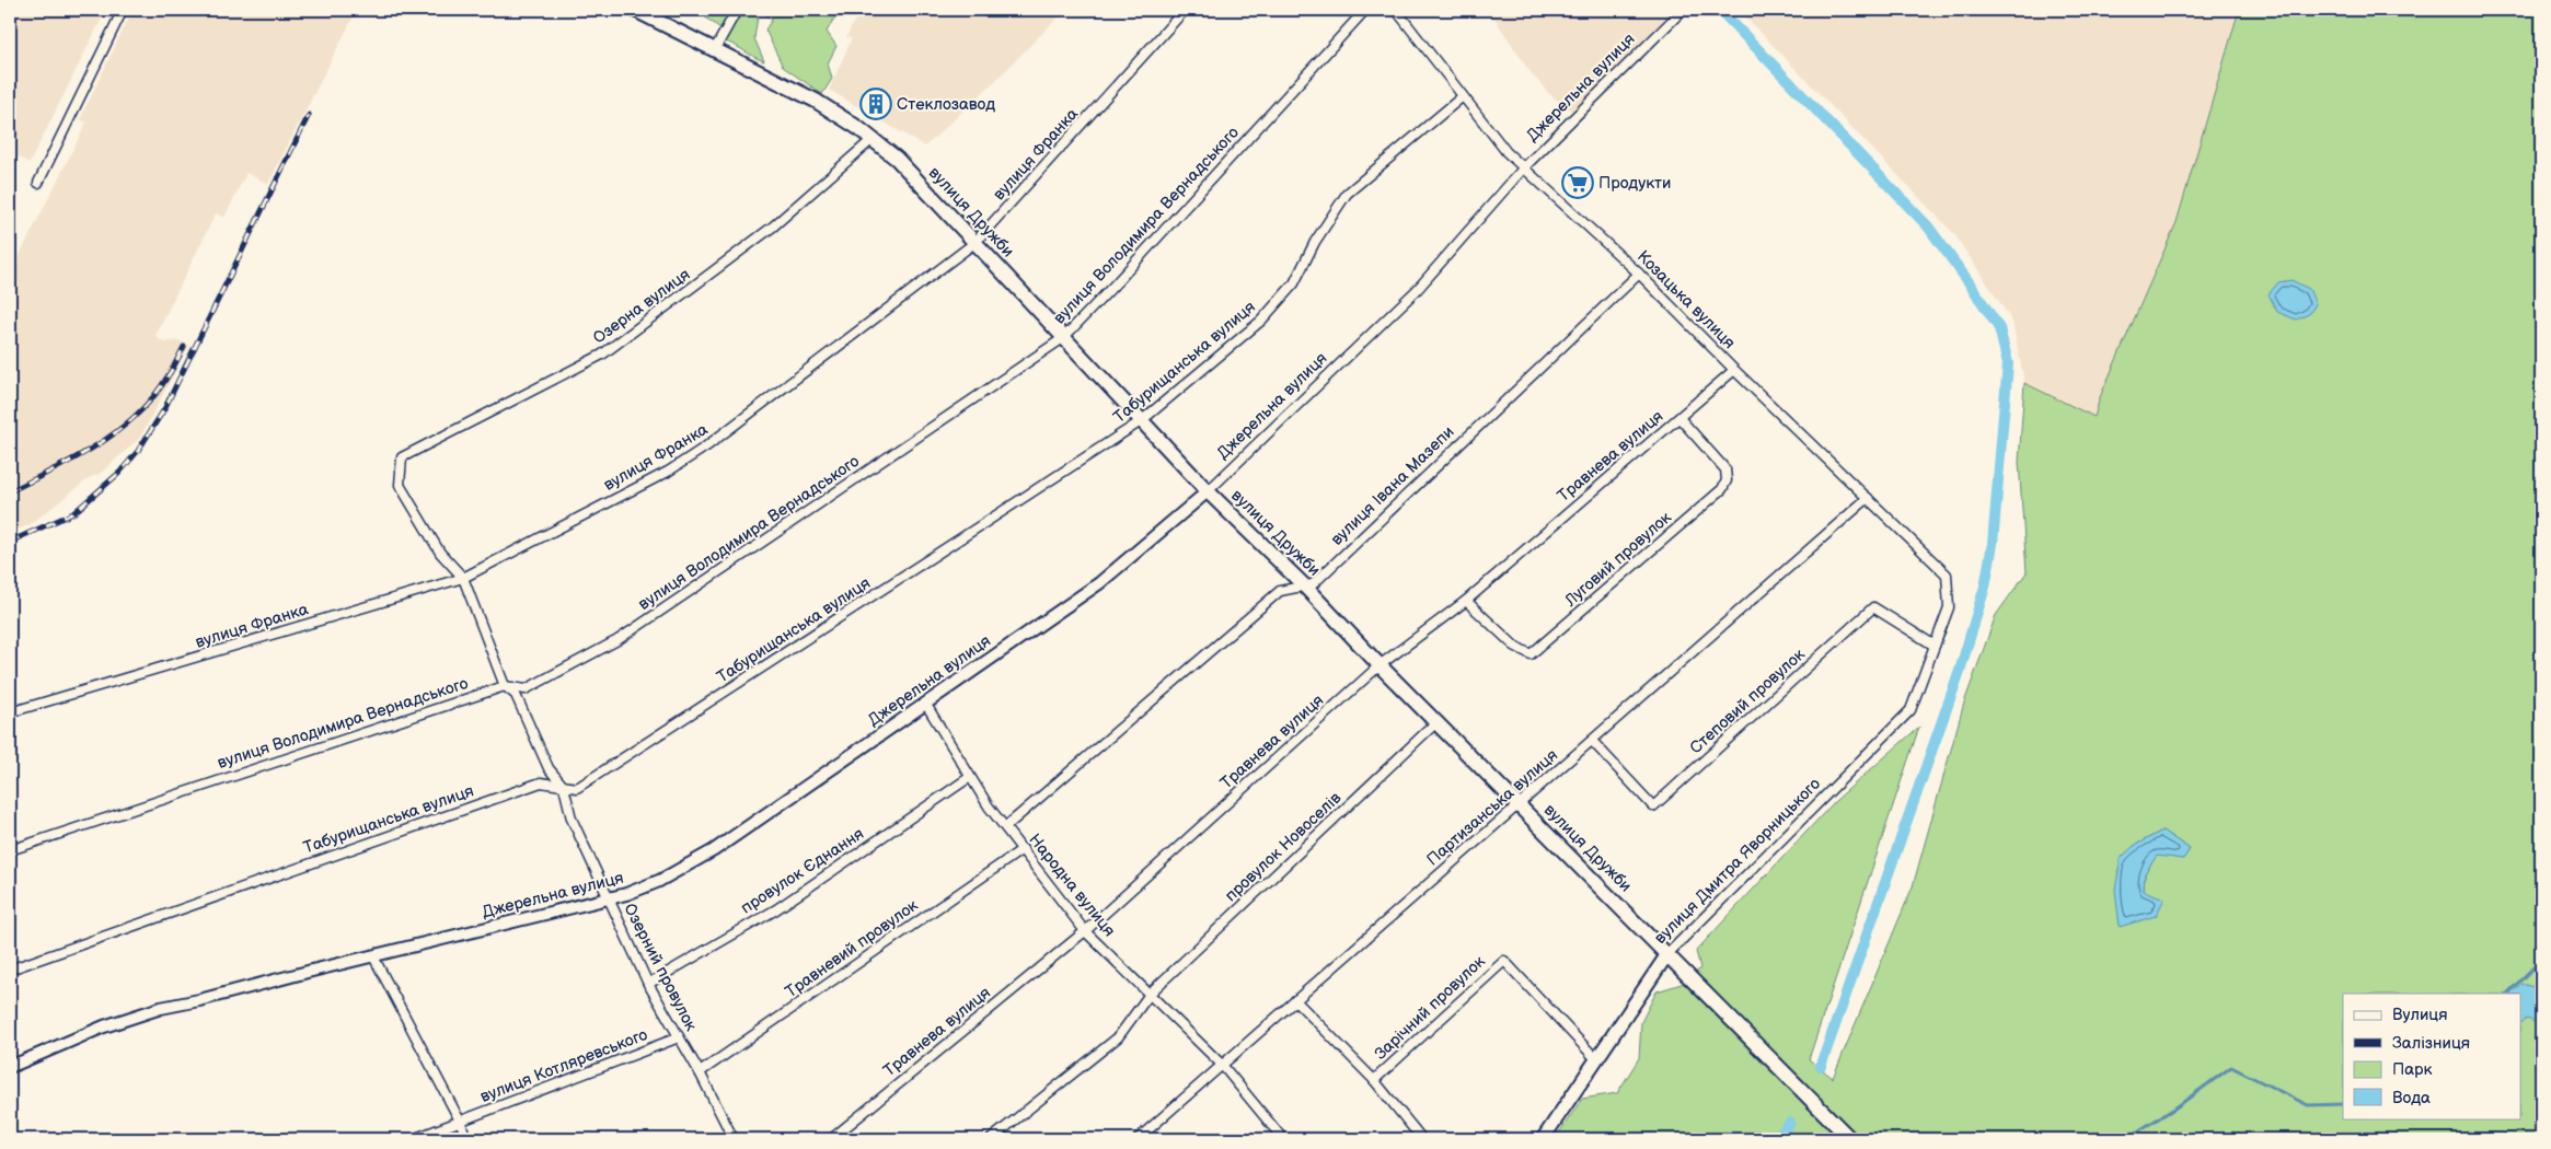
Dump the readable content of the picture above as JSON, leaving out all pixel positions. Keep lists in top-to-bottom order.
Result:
{
  "streets": {
    "main road": ["вулиця Дружби", "вулиця Дмитра Яворницького"],
    "street": [
      "Джерельна вулиця",
      "вулиця Франка",
      "вулиця Володимира Вернадського",
      "Козацька вулиця",
      "Озерна вулиця",
      "Табурищанська вулиця",
      "Травнева вулиця",
      "вулиця Івана Мазепи",
      "Луговий провулок",
      "Степовий провулок",
      "Партизанська вулиця",
      "провулок Новоселів",
      "провулок Єднання",
      "Народна вулиця",
      "Травневий провулок",
      "Озерний провулок",
      "Зарічний провулок",
      "вулиця Котляревського"
    ]
  },
  "crossings": [
    ["Джерельна вулиця", "вулиця Дружби"],
    ["Джерельна вулиця", "Козацька вулиця"],
    ["Джерельна вулиця", "Народна вулиця"],
    ["Джерельна вулиця", "Озерний провулок"],
    ["вулиця Франка", "вулиця Дружби"],
    ["вулиця Франка", "Озерний провулок"],
    ["вулиця Дружби", "вулиця Володимира Вернадського"],
    ["вулиця Дружби", "Озерна вулиця"],
    ["вулиця Дружби", "Табурищанська вулиця"],
    ["вулиця Дружби", "Травнева вулиця"],
    ["вулиця Дружби", "вулиця Івана Мазепи"],
    ["вулиця Дружби", "Партизанська вулиця"],
    ["вулиця Дружби", "провулок Новоселів"],
    ["вулиця Дружби", "вулиця Дмитра Яворницького"],
    ["вулиця Володимира Вернадського", "Озерний провулок"],
    ["Козацька вулиця", "Табурищанська вулиця"],
    ["Козацька вулиця", "Травнева вулиця"],
    ["Козацька вулиця", "вулиця Івана Мазепи"],
    ["Козацька вулиця", "Партизанська вулиця"],
    ["Козацька вулиця", "вулиця Дмитра Яворницького"],
    ["Озерна вулиця", "Озерний провулок"],
    ["Табурищанська вулиця", "Озерний провулок"],
    ["Травнева вулиця", "Луговий провулок"],
    ["Травнева вулиця", "Народна вулиця"],
    ["вулиця Івана Мазепи", "Народна вулиця"],
    ["Степовий провулок", "Партизанська вулиця"],
    ["Степовий провулок", "вулиця Дмитра Яворницького"],
    ["Партизанська вулиця", "Народна вулиця"],
    ["Партизанська вулиця", "Зарічний провулок"],
    ["провулок Новоселів", "Народна вулиця"],
    ["вулиця Дмитра Яворницького", "Зарічний провулок"],
    ["провулок Єднання", "Народна вулиця"],
    ["провулок Єднання", "Озерний провулок"],
    ["Народна вулиця", "Травневий провулок"],
    ["Травневий провулок", "Озерний провулок"],
    ["Озерний провулок", "вулиця Котляревського"]
  ],
  "places": {
    "building": ["Стеклозавод"],
    "supermarket": ["Продукти"]
  },
  "legend": [
    "Вулиця",
    "Залізниця",
    "Парк",
    "Вода"
  ]
}
